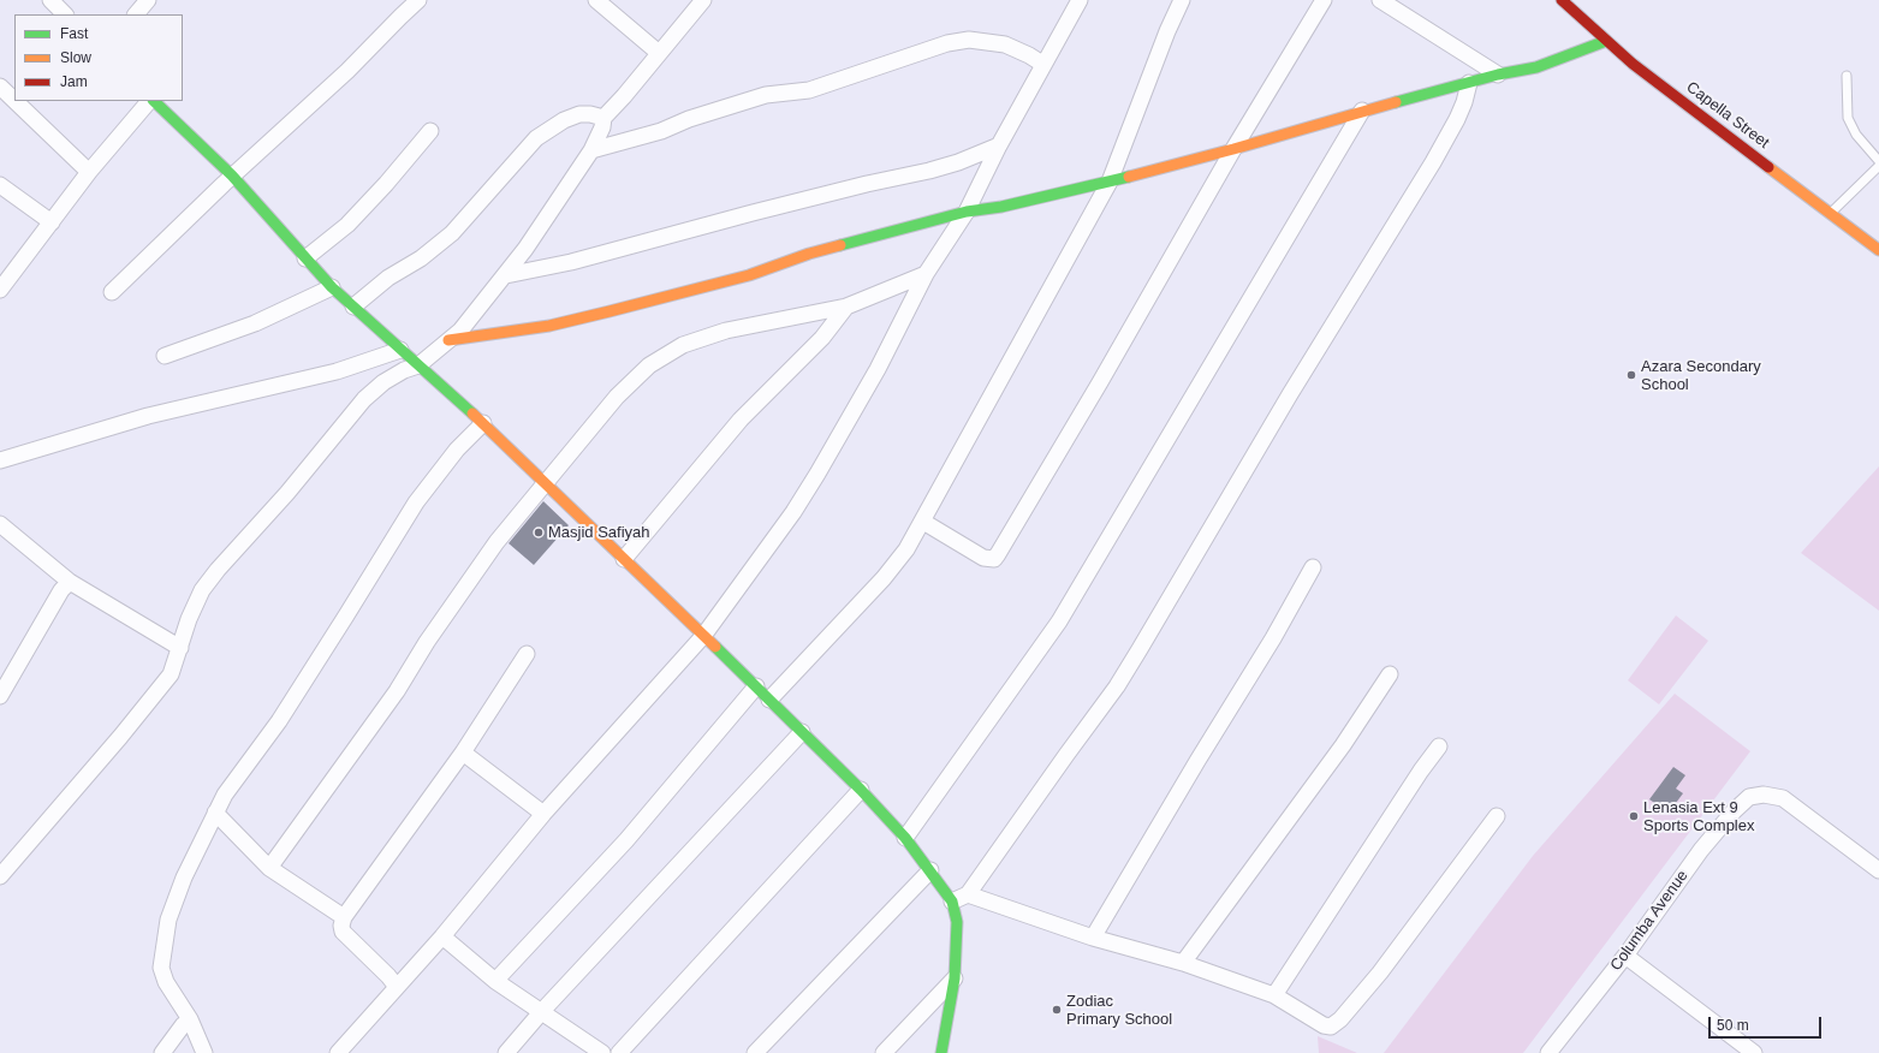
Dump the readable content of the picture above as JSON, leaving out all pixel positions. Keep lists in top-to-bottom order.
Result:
{
  "streets": {
    "street": ["Capella Street", "Columba Avenue"]
  },
  "places": [
    "Azara Secondary School",
    "Masjid Safiyah",
    "Lenasia Ext 9 Sports Complex",
    "Zodiac Primary School"
  ],
  "legend": ["Fast", "Slow", "Jam"],
  "scale_bar": "50 m"
}
